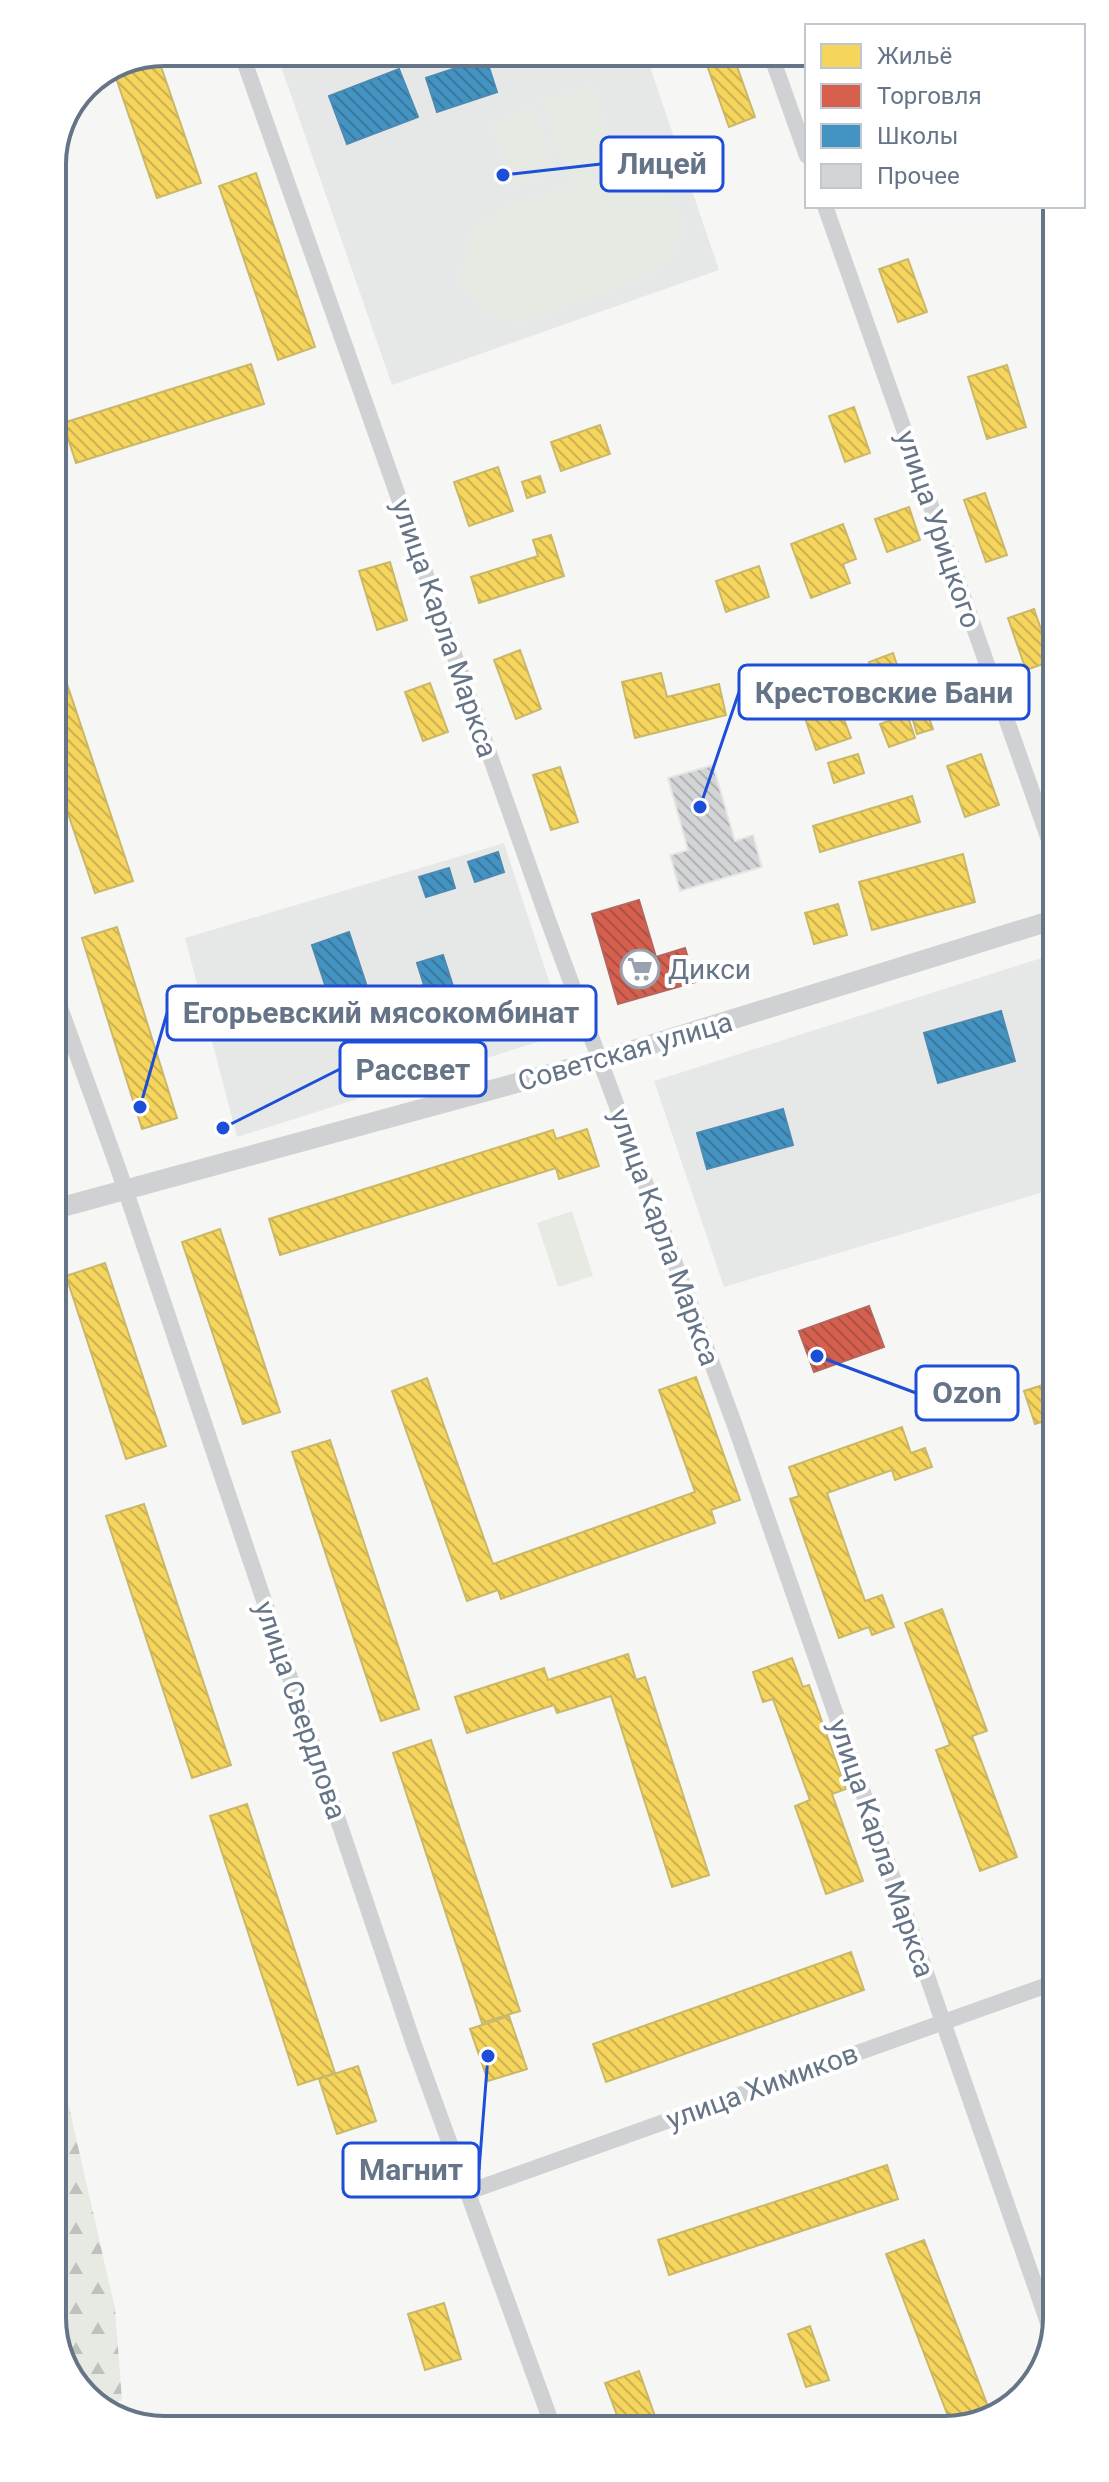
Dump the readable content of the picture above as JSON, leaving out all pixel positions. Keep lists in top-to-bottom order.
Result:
{
  "streets": {
    "street": [
      "улица Урицкого",
      "улица Карла Маркса",
      "Советская улица",
      "улица Свердлова",
      "улица Химиков"
    ]
  },
  "crossings": [
    ["улица Карла Маркса", "Советская улица"],
    ["улица Карла Маркса", "улица Химиков"],
    ["Советская улица", "улица Свердлова"],
    ["улица Свердлова", "улица Химиков"]
  ],
  "places": {
    "other": [
      "Лицей",
      "Крестовские Бани",
      "Егорьевский мясокомбинат",
      "Рассвет",
      "Ozon",
      "Магнит"
    ],
    "supermarket": ["Дикси"]
  },
  "legend": [
    "Жильё",
    "Торговля",
    "Школы",
    "Прочее"
  ]
}
